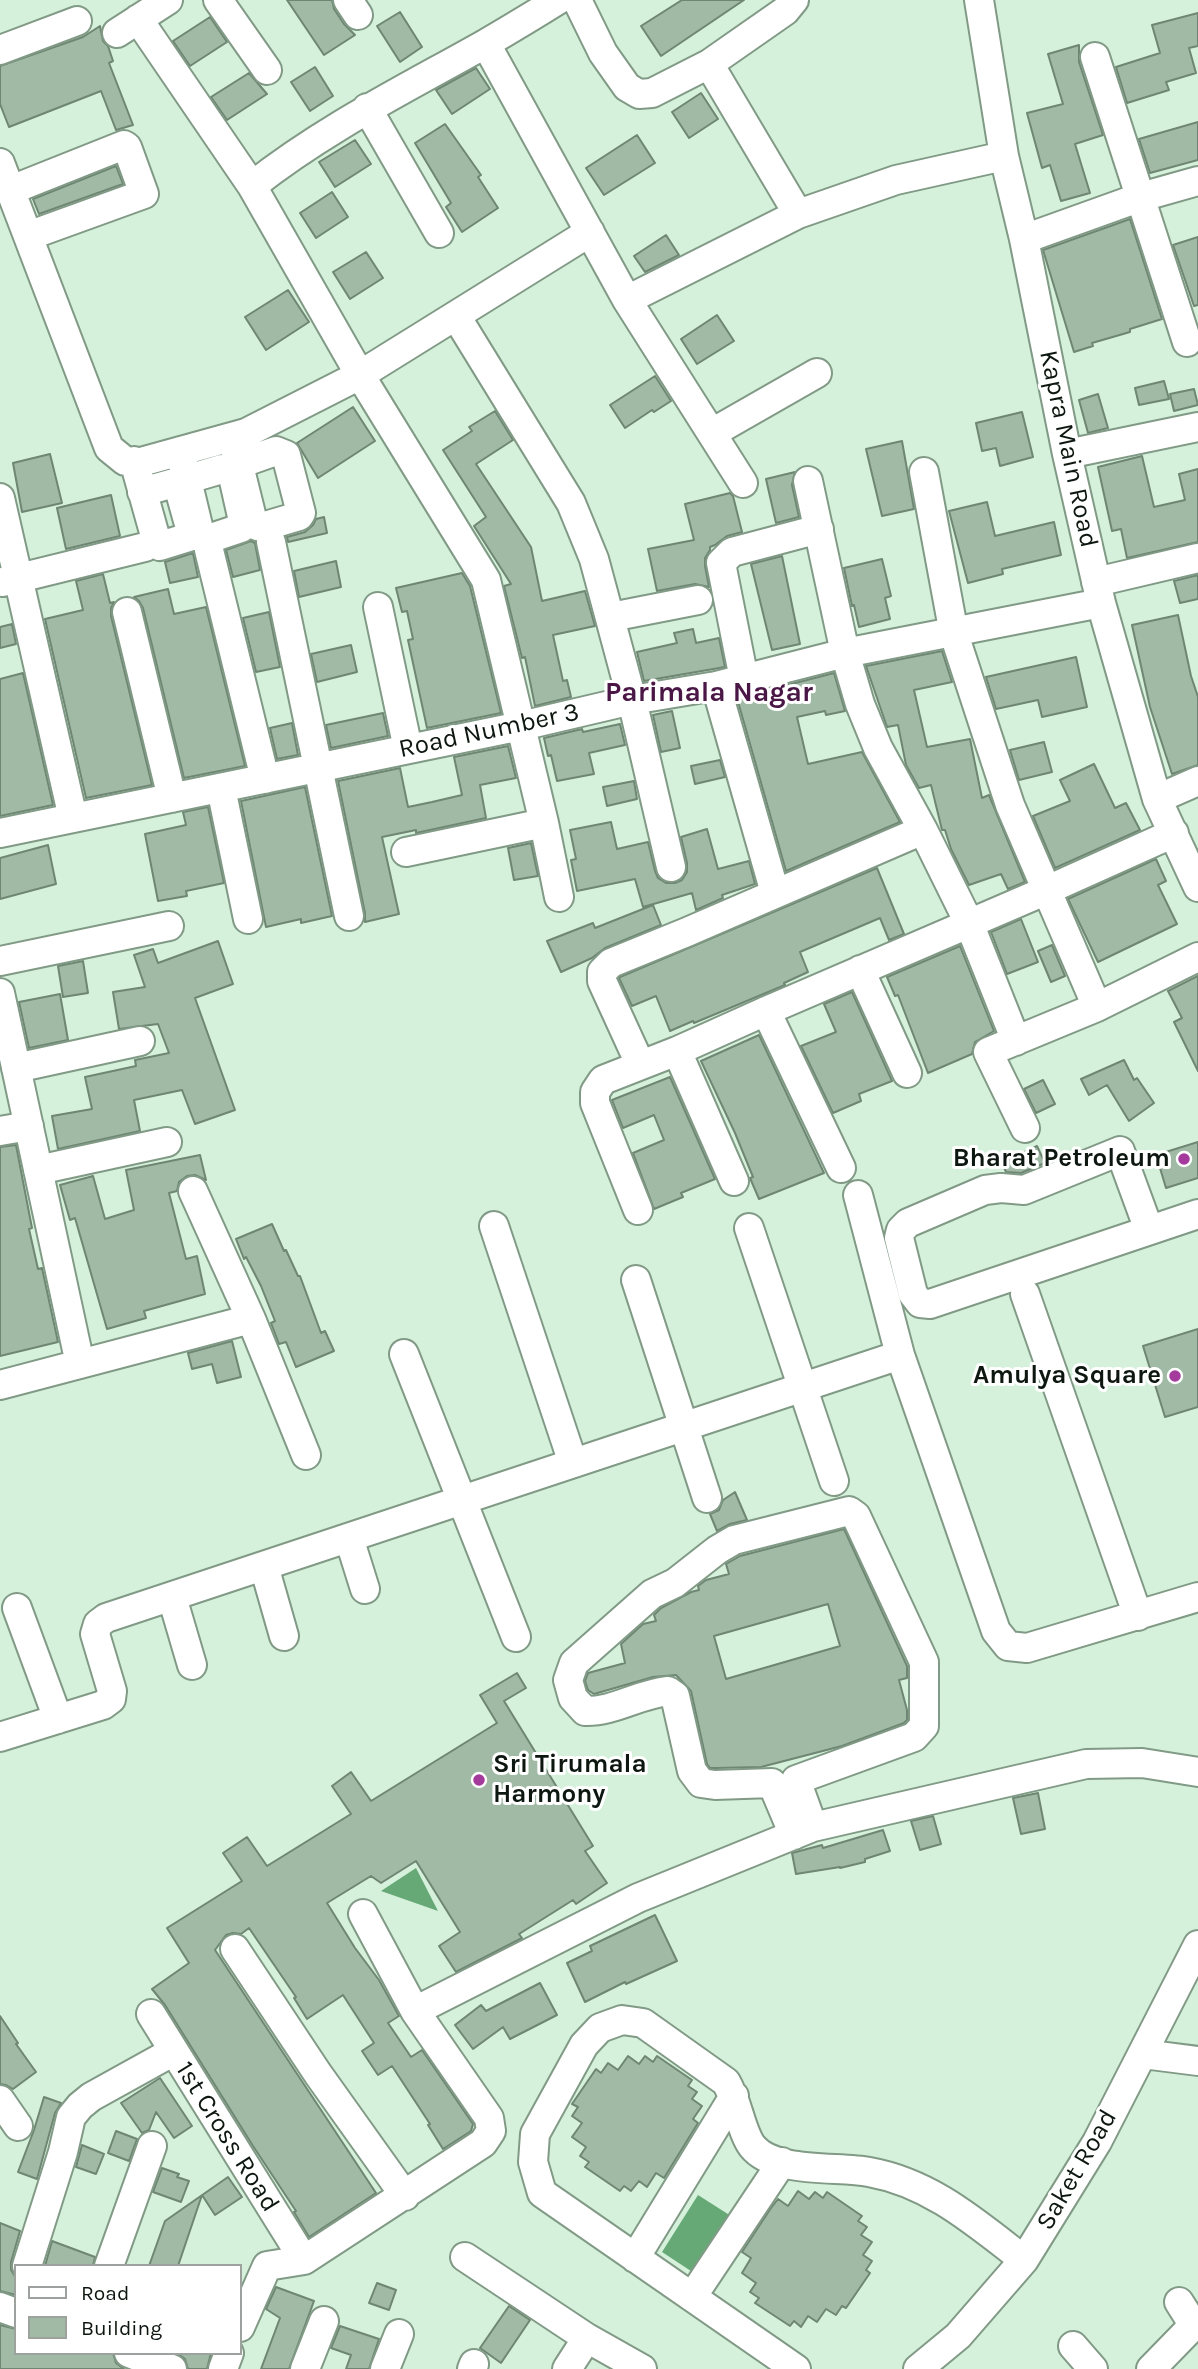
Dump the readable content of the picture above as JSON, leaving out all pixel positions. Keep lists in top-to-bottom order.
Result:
{
  "streets": {
    "street": [
      "Kapra Main Road",
      "Road Number 3",
      "1st Cross Road",
      "Saket Road"
    ]
  },
  "crossings": [
    ["Kapra Main Road", "Road Number 3"]
  ],
  "districts": ["Parimala Nagar"],
  "places": ["Bharat Petroleum", "Amulya Square", "Sri Tirumala Harmony"],
  "legend": ["Road", "Building"]
}
